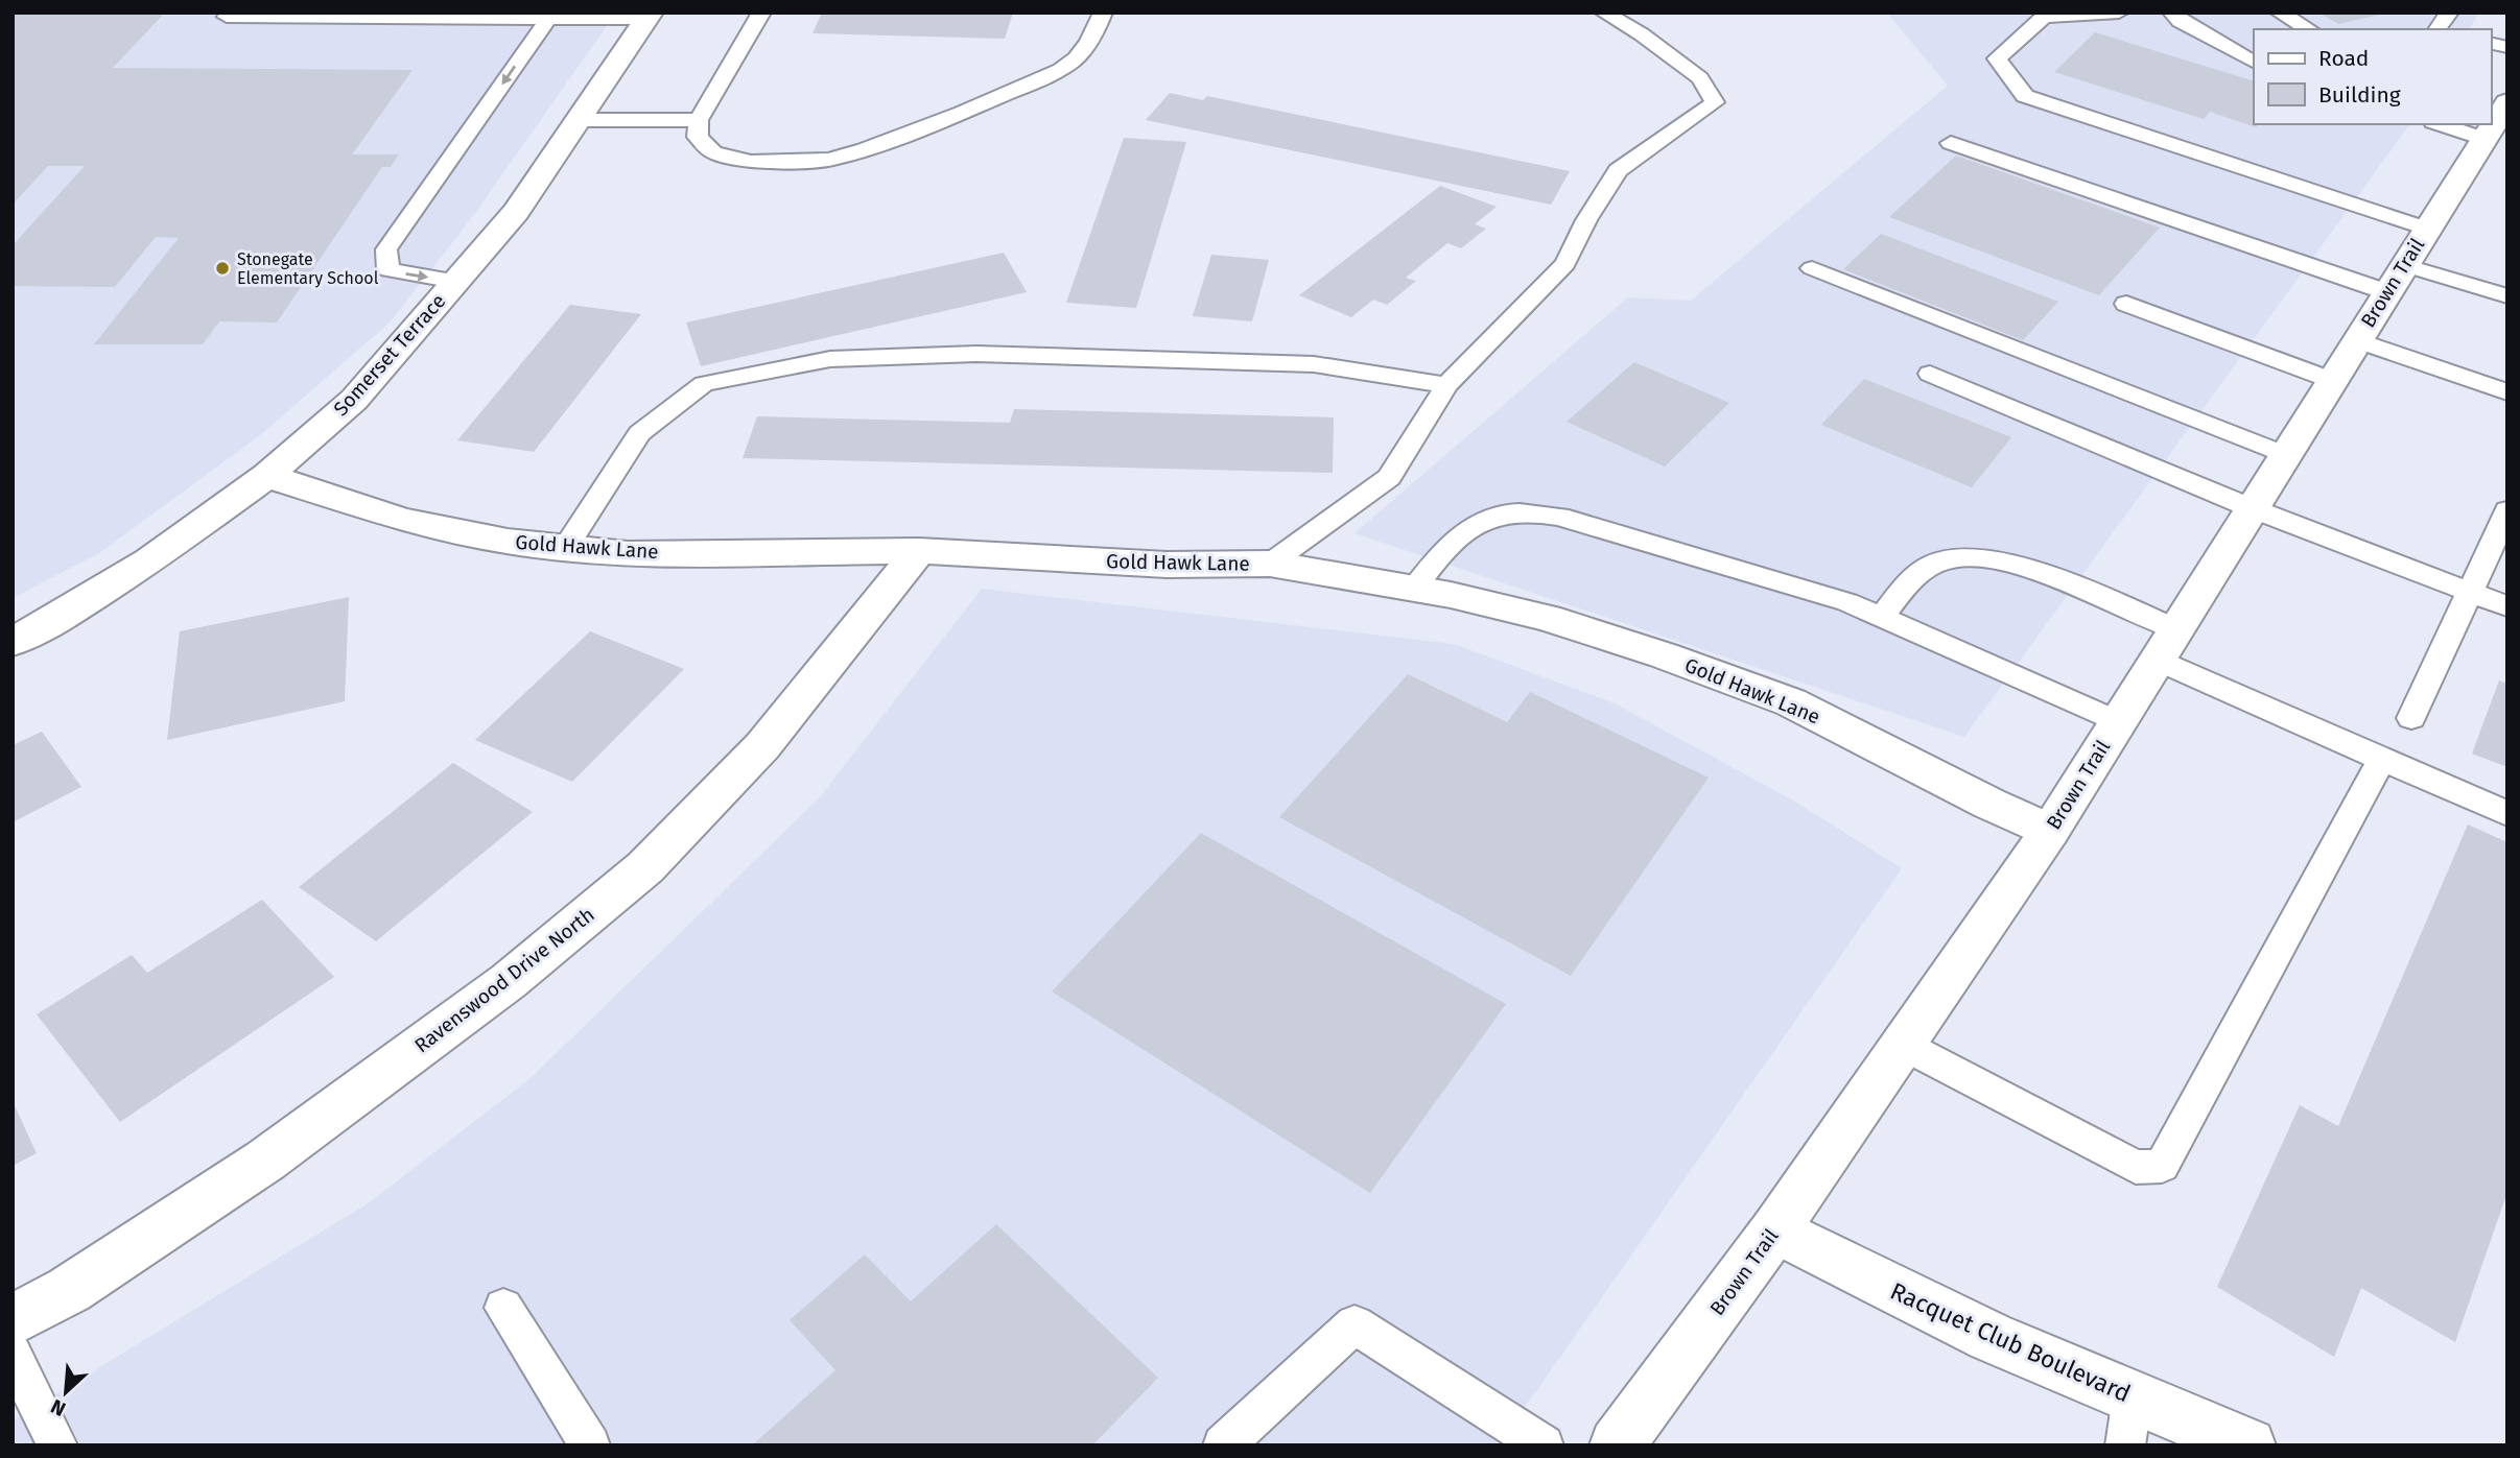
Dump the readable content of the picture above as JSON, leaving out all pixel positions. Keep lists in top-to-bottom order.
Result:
{
  "streets": {
    "street": [
      "Brown Trail",
      "Somerset Terrace",
      "Gold Hawk Lane",
      "Ravenswood Drive North",
      "Racquet Club Boulevard"
    ]
  },
  "crossings": [
    ["Brown Trail", "Gold Hawk Lane"],
    ["Brown Trail", "Racquet Club Boulevard"],
    ["Somerset Terrace", "Gold Hawk Lane"],
    ["Gold Hawk Lane", "Ravenswood Drive North"]
  ],
  "places": ["Stonegate Elementary School"],
  "legend": ["Road", "Building"],
  "north": "bottom left"
}
